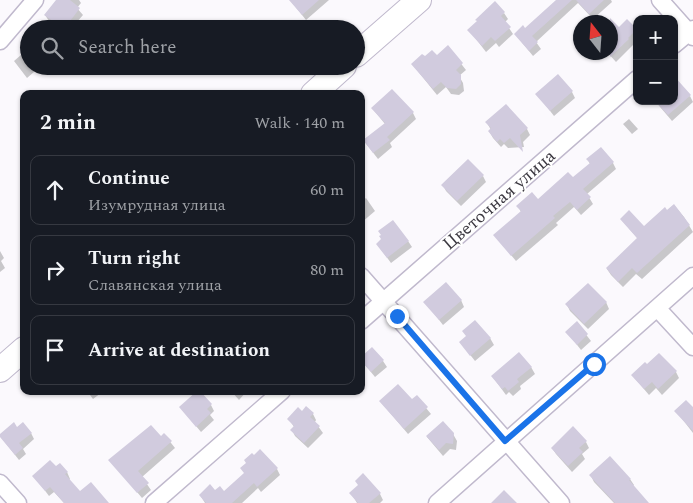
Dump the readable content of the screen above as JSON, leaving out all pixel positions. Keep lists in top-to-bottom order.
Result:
{
  "streets": {
    "street": ["Цветочная улица"]
  },
  "north": "top",
  "page": {
    "map_buttons": ["+", "−"],
    "search": "Search here",
    "heading": ["2 min", "Walk · 140 m"],
    "list": [
      ["Continue", "Изумрудная улица", "60 m"],
      ["Turn right", "Славянская улица", "80 m"],
      "Arrive at destination"
    ]
  }
}
